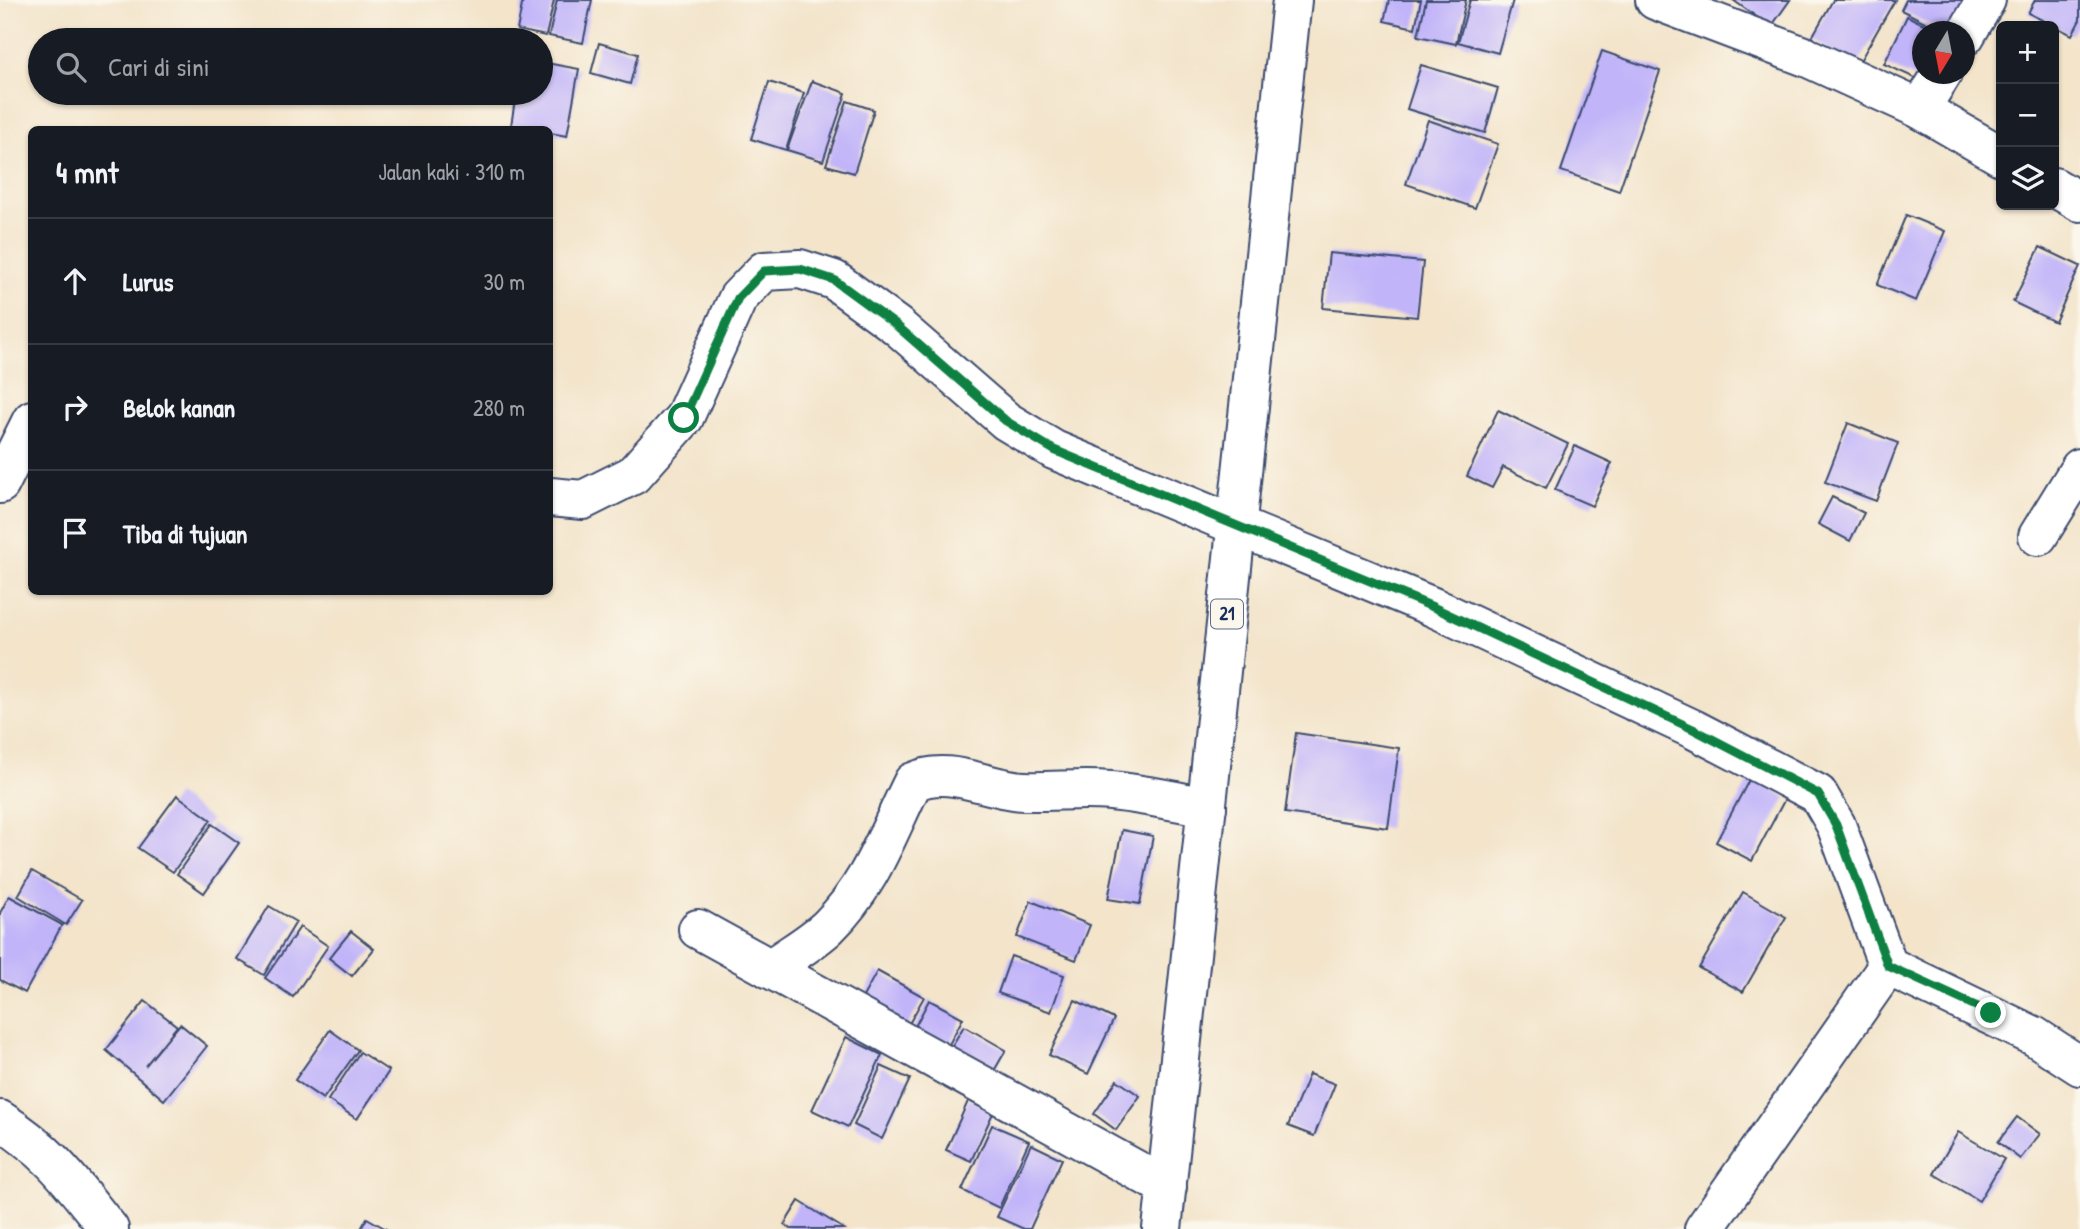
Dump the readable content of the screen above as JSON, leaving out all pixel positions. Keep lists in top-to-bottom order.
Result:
{
  "streets": {
    "main road": ["21"]
  },
  "north": "bottom",
  "page": {
    "map_buttons": ["+", "−"],
    "search": "Cari di sini",
    "heading": ["4 mnt", "Jalan kaki · 310 m"],
    "list": [
      ["Lurus", "30 m"],
      ["Belok kanan", "280 m"],
      "Tiba di tujuan"
    ]
  }
}
